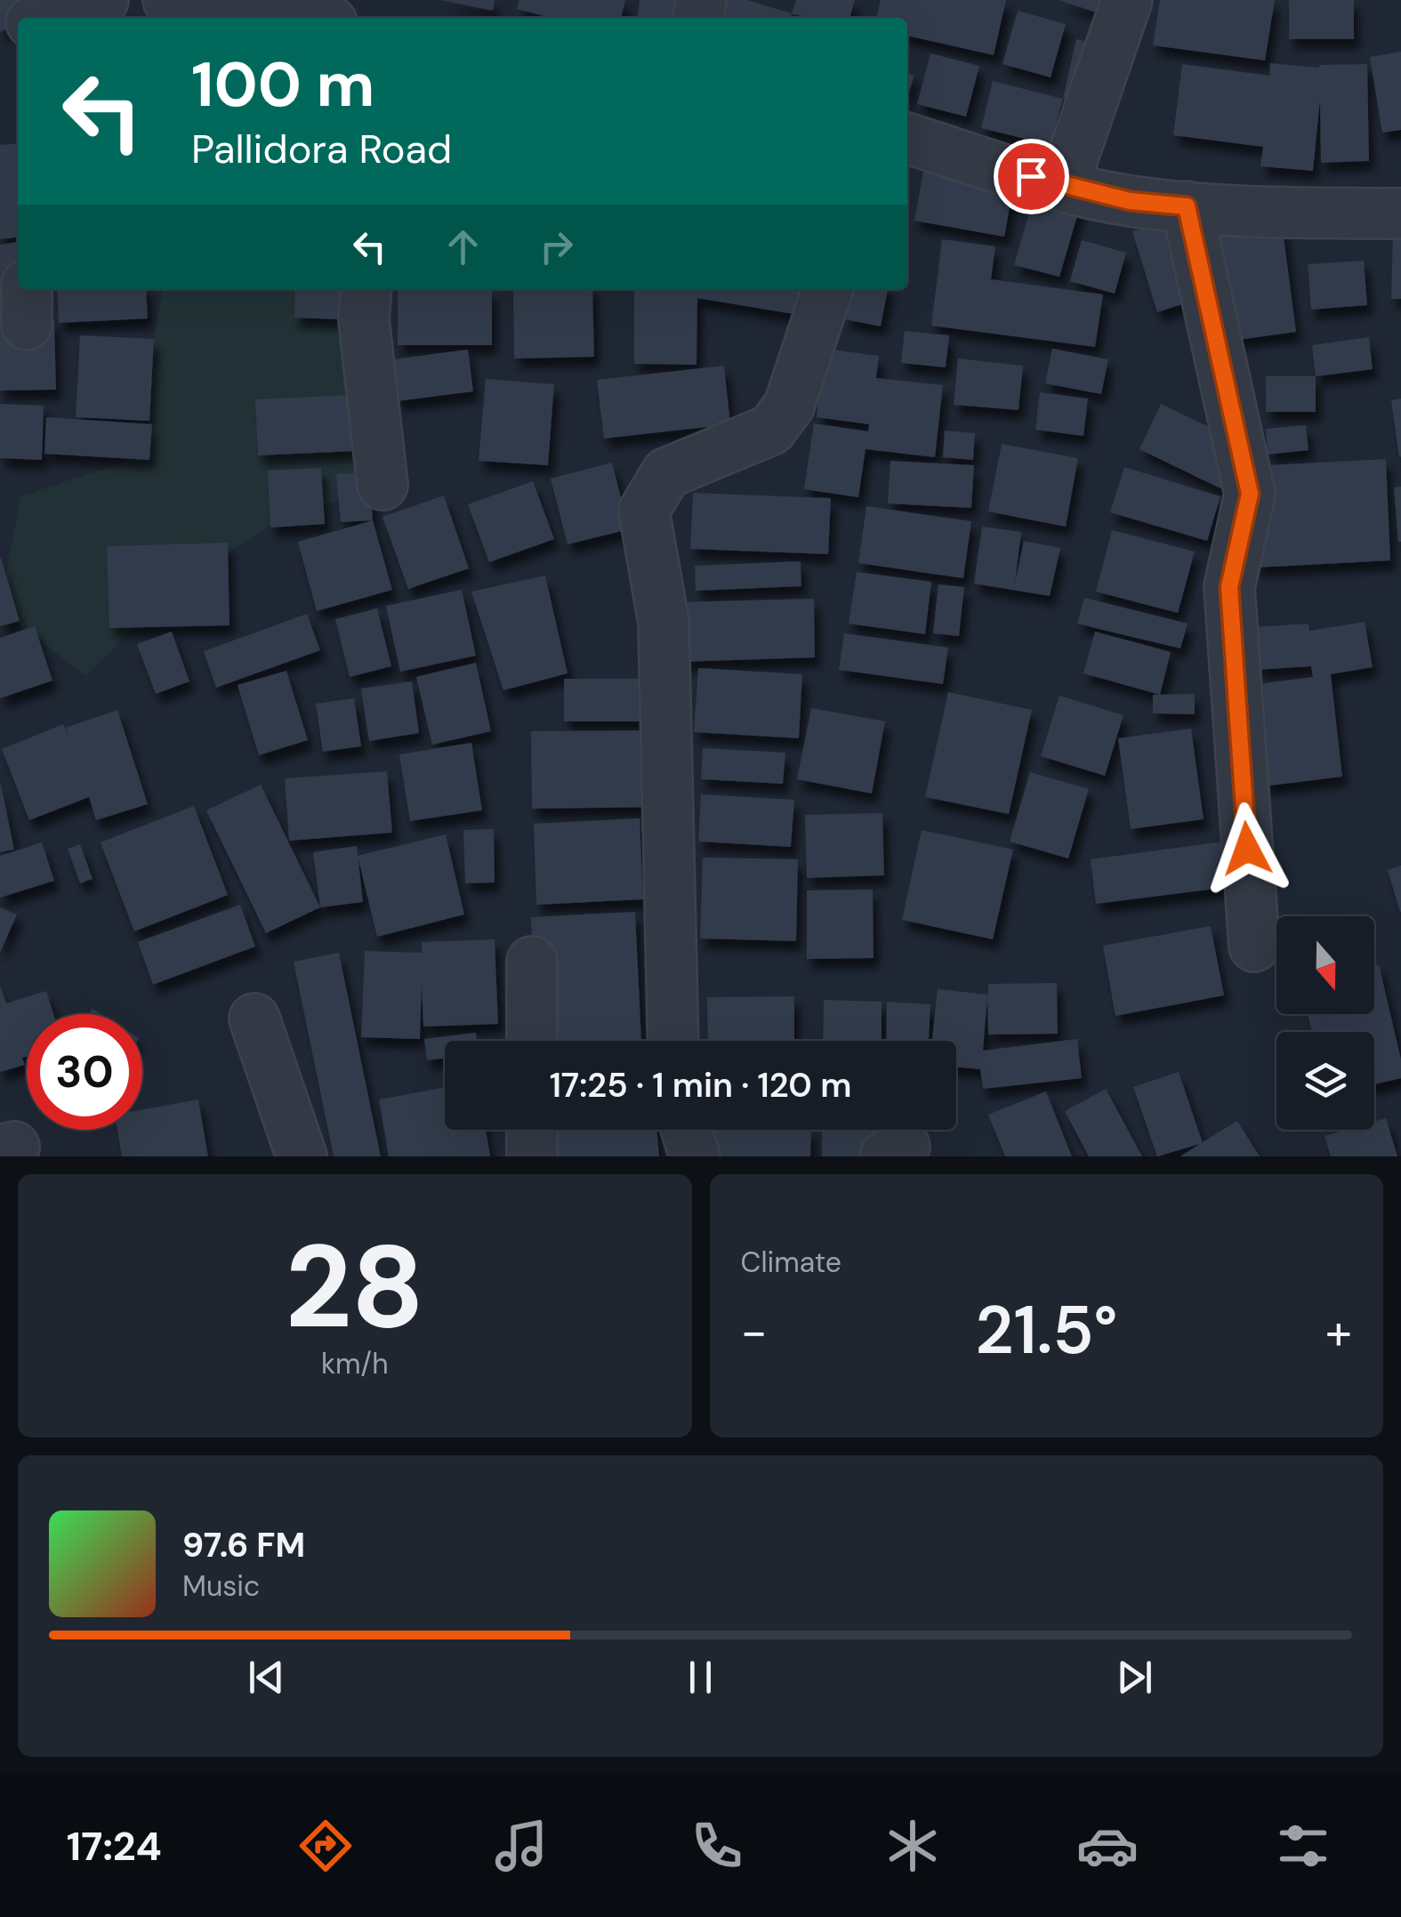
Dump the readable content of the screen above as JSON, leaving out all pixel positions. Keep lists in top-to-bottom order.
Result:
{
  "north": "bottom",
  "page": {
    "turn": ["100 m", "Pallidora Road"],
    "limit": "30",
    "trip": "17:25 · 1 min · 120 m",
    "tile": [
      ["28", "km/h"],
      "Climate"
    ],
    "heat": ["−", "21.5°", "+"],
    "song": ["97.6 FM", "Music"],
    "tabs": "17:24"
  }
}
